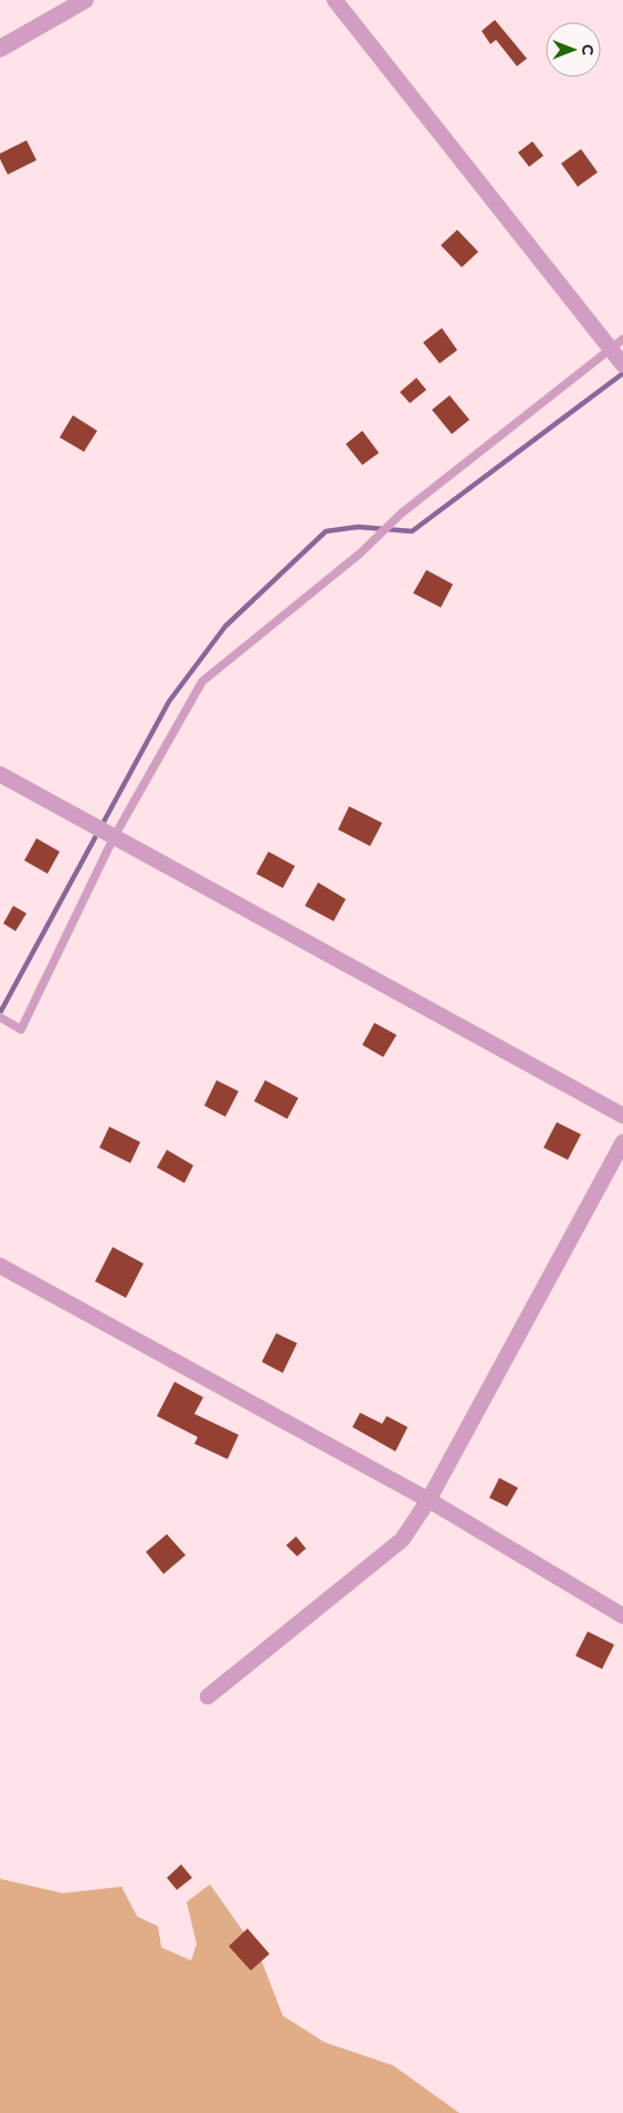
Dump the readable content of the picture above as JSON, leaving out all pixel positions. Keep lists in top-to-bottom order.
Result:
{
  "north": "right"
}
